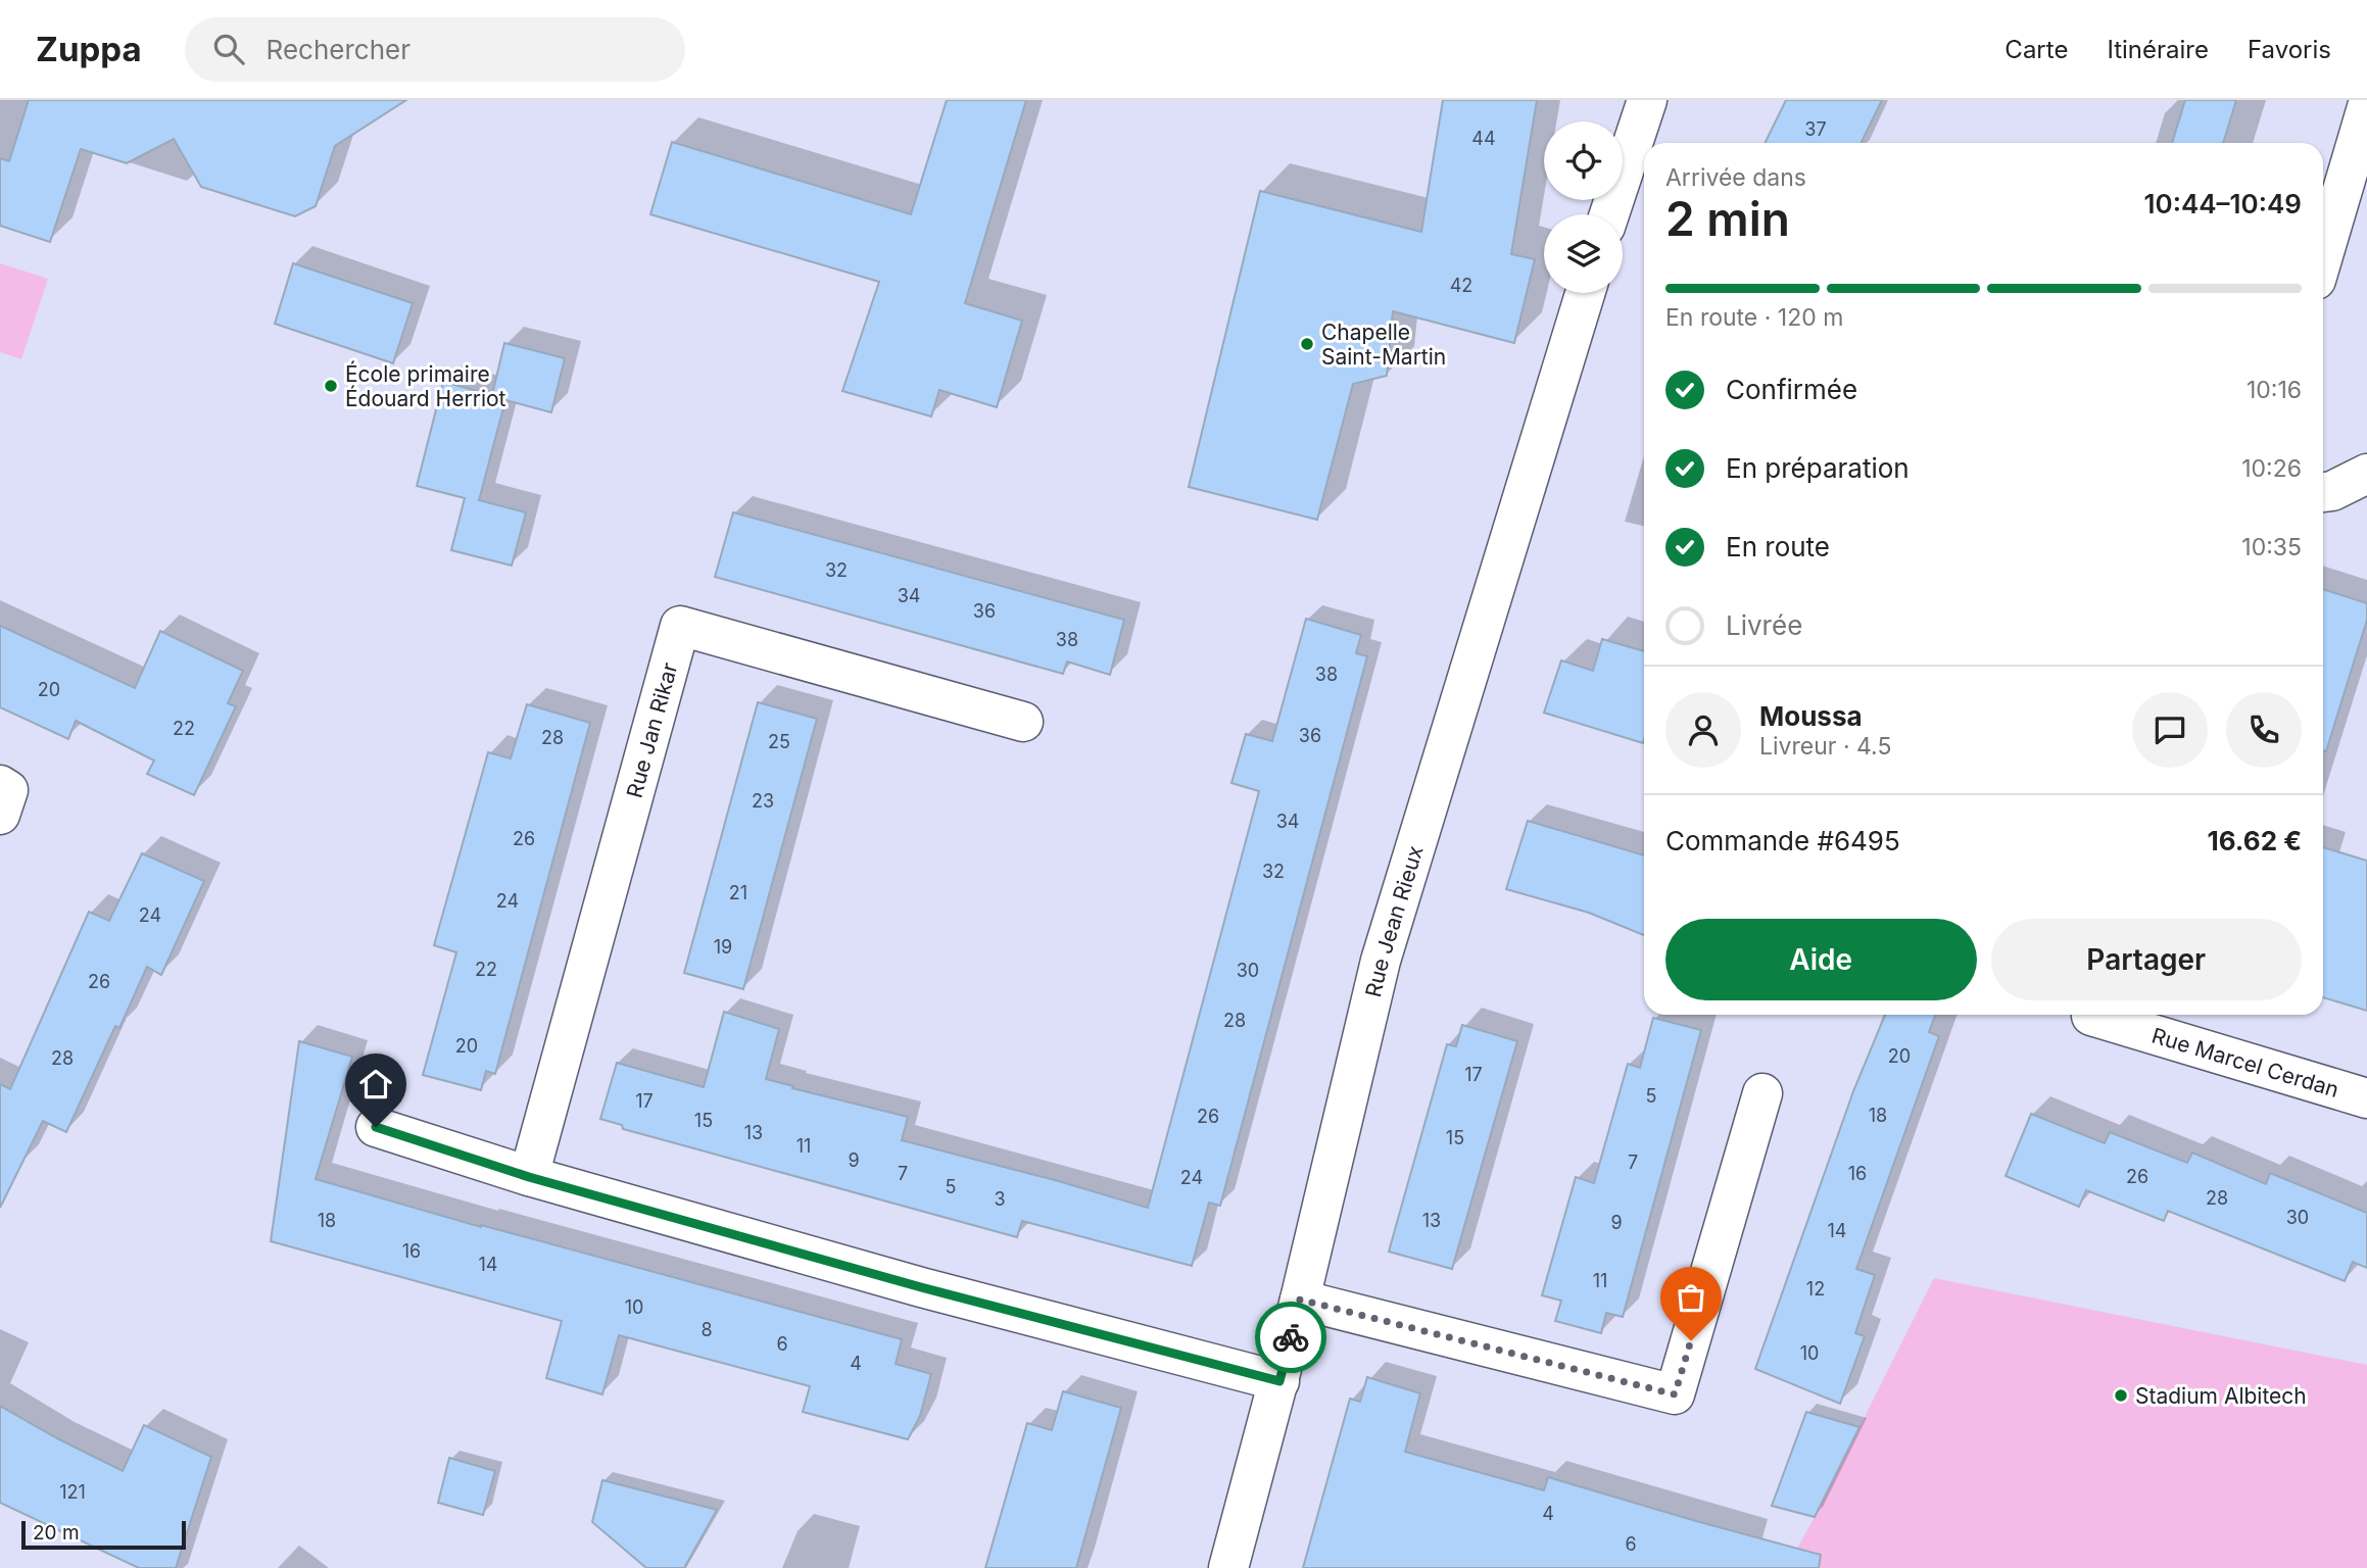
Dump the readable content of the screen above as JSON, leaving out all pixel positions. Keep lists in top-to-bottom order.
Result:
{
  "streets": {
    "street": ["Rue Jan Rikar", "Rue Jean Rieux", "Rue Marcel Cerdan"]
  },
  "places": ["Chapelle Saint-Martin", "École primaire Édouard Herriot", "Stadium Albitech"],
  "house_numbers": [
    "37",
    "44",
    "42",
    "32",
    "34",
    "36",
    "38",
    "38",
    "20",
    "22",
    "36",
    "28",
    "25",
    "23",
    "34",
    "26",
    "32",
    "21",
    "24",
    "24",
    "19",
    "22",
    "30",
    "26",
    "28",
    "20",
    "20",
    "28",
    "17",
    "5",
    "17",
    "18",
    "26",
    "15",
    "13",
    "15",
    "11",
    "9",
    "7",
    "7",
    "16",
    "26",
    "24",
    "5",
    "28",
    "3",
    "30",
    "18",
    "13",
    "9",
    "14",
    "16",
    "14",
    "11",
    "12",
    "10",
    "8",
    "6",
    "10",
    "4",
    "121",
    "4",
    "6"
  ],
  "scale_bar": "20 m",
  "page": {
    "header": "Zuppa",
    "search": "Rechercher",
    "nav": ["Carte", "Itinéraire", "Favoris"],
    "heading": ["2 min", "Arrivée dans", "10:44–10:49"],
    "panel": [
      "Moussa",
      "Livreur · 4.5",
      "Commande #6495",
      "16.62 €"
    ],
    "bar": "En route · 120 m",
    "list": [
      ["Confirmée", "10:16"],
      ["En préparation", "10:26"],
      ["En route", "10:35"],
      "Livrée"
    ],
    "buttons": ["Aide", "Partager"],
    "scale": "20 m"
  }
}
